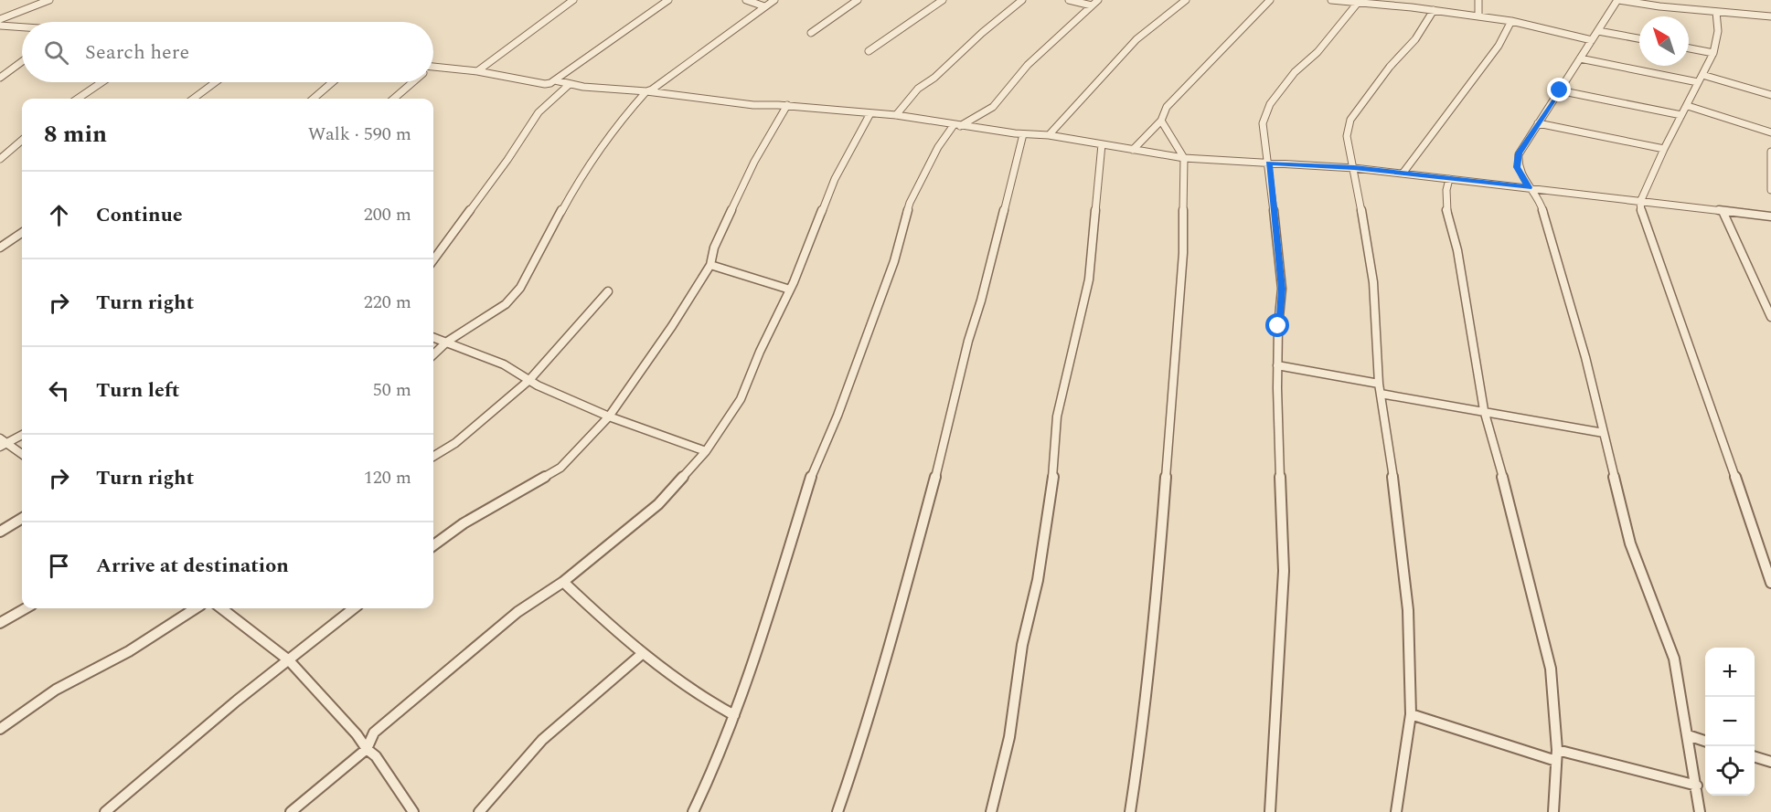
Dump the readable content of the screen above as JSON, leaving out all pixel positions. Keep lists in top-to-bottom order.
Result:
{
  "north": "top left",
  "page": {
    "search": "Search here",
    "heading": ["8 min", "Walk · 590 m"],
    "list": [
      ["Continue", "200 m"],
      ["Turn right", "220 m"],
      ["Turn left", "50 m"],
      ["Turn right", "120 m"],
      "Arrive at destination"
    ],
    "map_buttons": ["+", "−"]
  }
}
